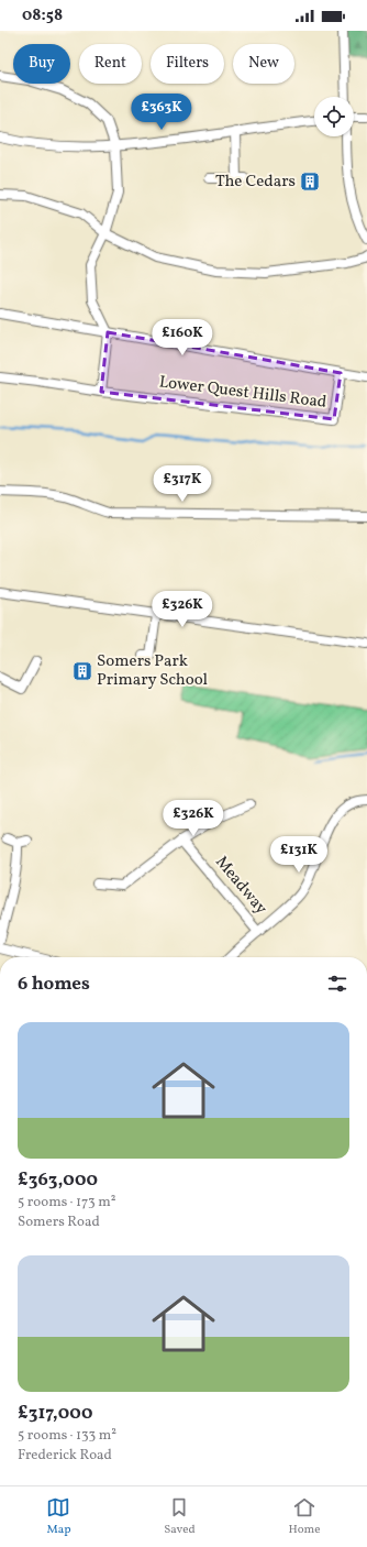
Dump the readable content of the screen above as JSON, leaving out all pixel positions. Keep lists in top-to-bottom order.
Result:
{
  "streets": {
    "street": ["Lower Quest Hills Road", "Meadway"]
  },
  "places": {
    "building": ["The Cedars", "Somers Park Primary School"]
  },
  "page": {
    "status": "08:58",
    "chip": [
      "Buy",
      "Rent",
      "Filters",
      "New"
    ],
    "price": [
      "£363K",
      "£160K",
      "£317K",
      "£326K",
      "£326K",
      "£131K"
    ],
    "heading": "6 homes",
    "list": [
      {
        "name": "£363,000",
        "note": "5 rooms · 173 m² · Somers Road"
      },
      {
        "name": "£317,000",
        "note": "5 rooms · 133 m² · Frederick Road"
      }
    ],
    "tabs": ["Map", "Saved", "Home"]
  }
}
